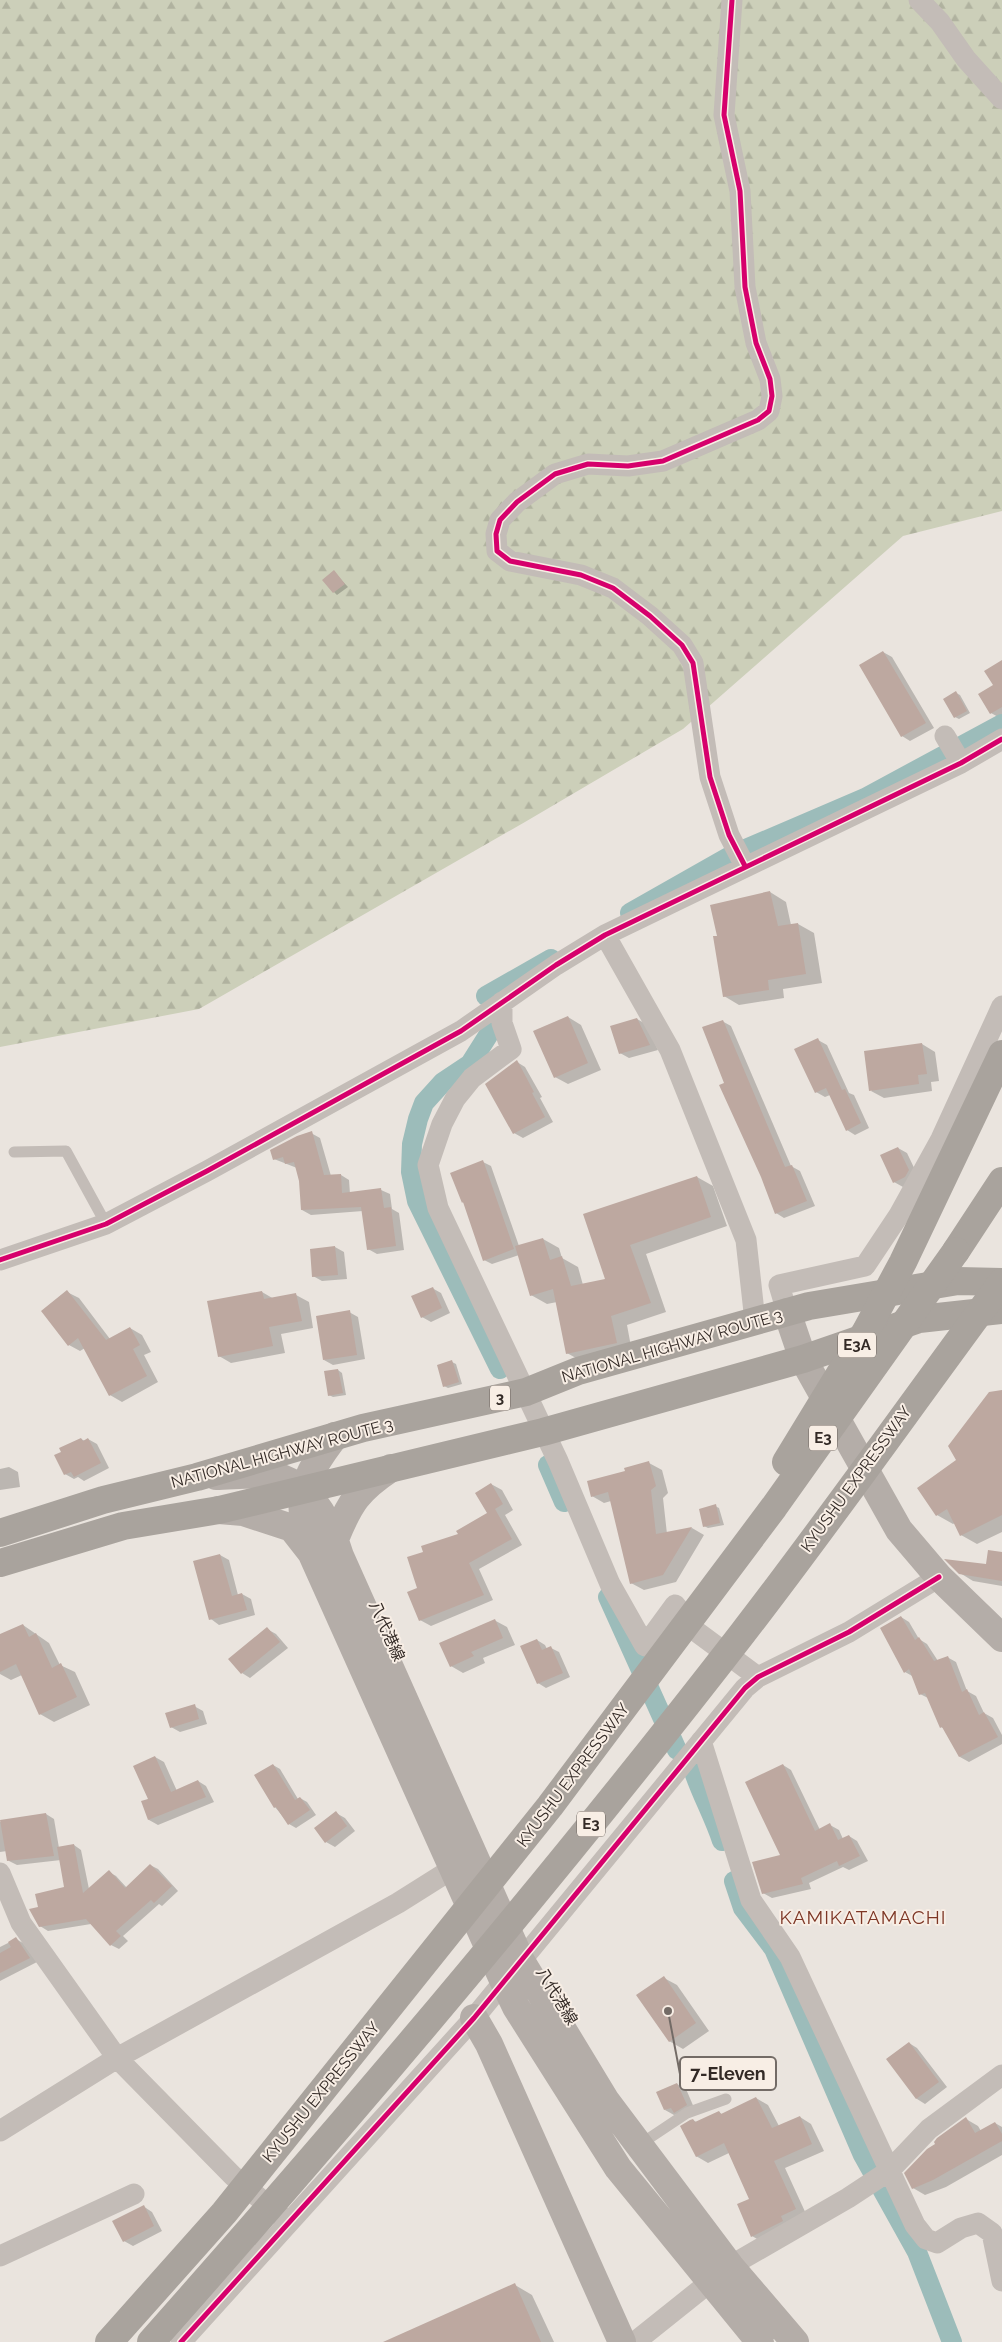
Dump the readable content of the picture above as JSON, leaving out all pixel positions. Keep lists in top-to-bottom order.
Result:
{
  "streets": {
    "highway": [
      "E3A",
      "NATIONAL HIGHWAY ROUTE 3",
      "3",
      "E3",
      "KYUSHU EXPRESSWAY"
    ],
    "main road": ["八代港線"]
  },
  "crossings": [
    ["E3A", "KYUSHU EXPRESSWAY"],
    ["NATIONAL HIGHWAY ROUTE 3", "KYUSHU EXPRESSWAY"],
    ["NATIONAL HIGHWAY ROUTE 3", "八代港線"]
  ],
  "districts": ["KAMIKATAMACHI"],
  "places": ["7-Eleven"]
}
